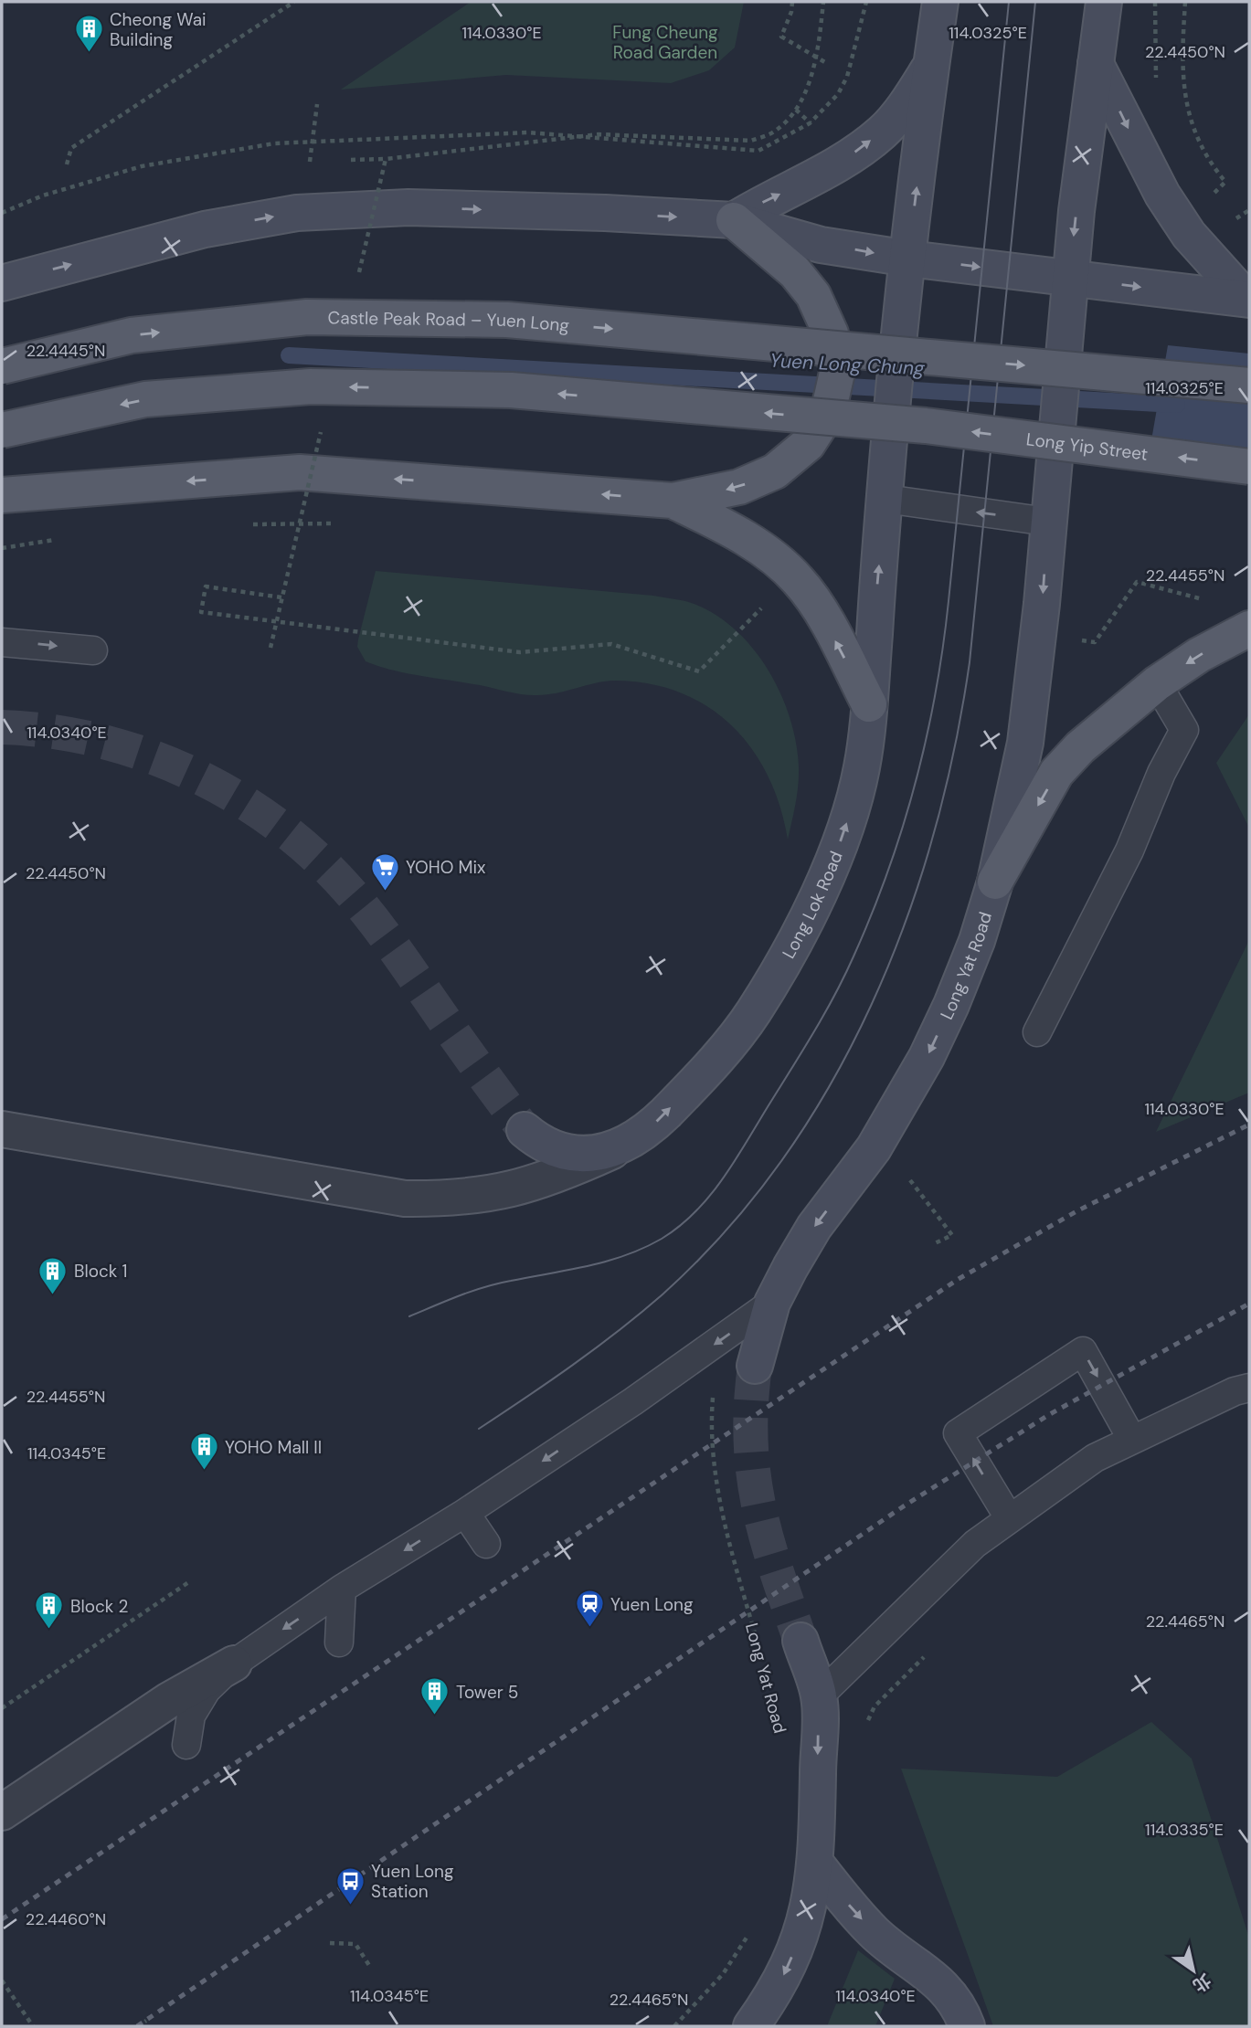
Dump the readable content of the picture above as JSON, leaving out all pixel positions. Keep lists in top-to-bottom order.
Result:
{
  "streets": {
    "main road": [
      "Castle Peak Road – Yuen Long",
      "Long Yip Street",
      "Long Lok Road",
      "Long Yat Road"
    ]
  },
  "water": ["Yuen Long Chung"],
  "parks": ["Fung Cheung Road Garden"],
  "places": {
    "building": [
      "Cheong Wai Building",
      "Block 1",
      "YOHO Mall II",
      "Block 2",
      "Tower 5"
    ],
    "supermarket": ["YOHO Mix"],
    "station": ["Yuen Long"],
    "bus stop": ["Yuen Long Station"]
  },
  "north": "bottom right",
  "coordinates": [
    "114.0325°E",
    "114.0330°E",
    "22.4450°N",
    "22.4445°N",
    "22.4455°N",
    "114.0340°E",
    "114.0345°E",
    "22.4465°N",
    "114.0335°E",
    "22.4460°N"
  ]
}
